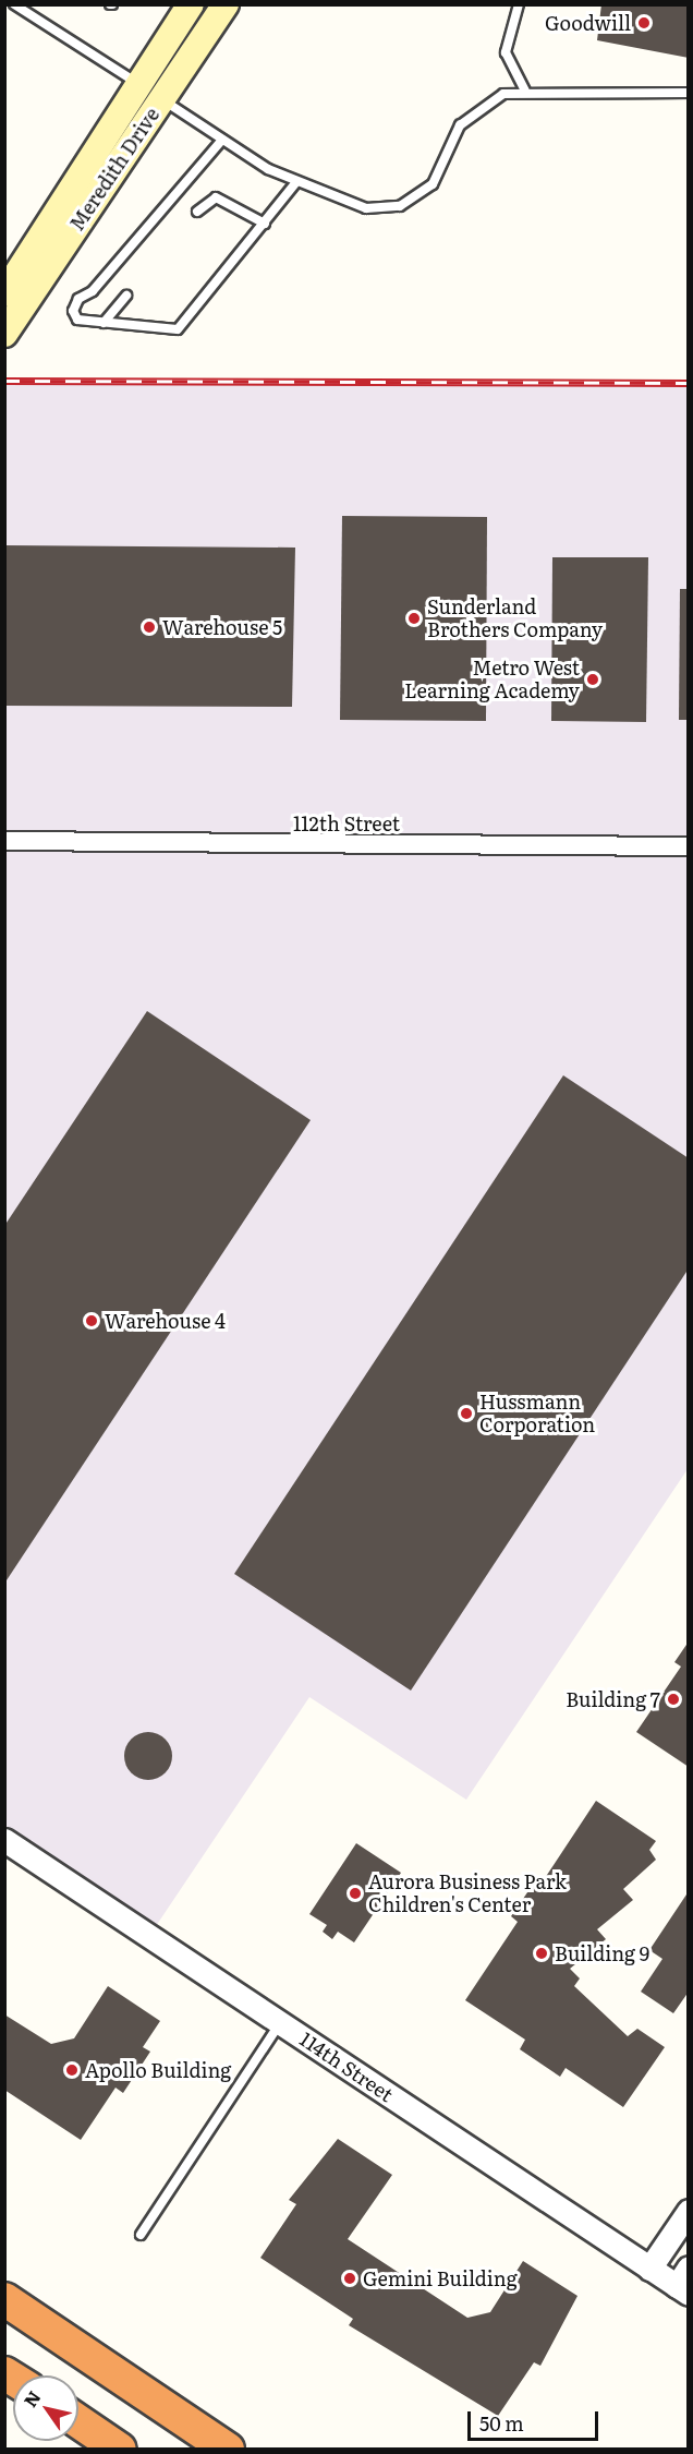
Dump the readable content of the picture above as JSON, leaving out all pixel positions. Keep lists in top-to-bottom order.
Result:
{
  "streets": {
    "main road": ["Meredith Drive"],
    "street": ["112th Street", "114th Street"]
  },
  "places": [
    "Goodwill",
    "Sunderland Brothers Company",
    "Warehouse 5",
    "Metro West Learning Academy",
    "Warehouse 4",
    "Hussmann Corporation",
    "Building 7",
    "Aurora Business Park Children's Center",
    "Building 9",
    "Apollo Building",
    "Gemini Building"
  ],
  "scale_bar": "50 m",
  "north": "top left"
}
